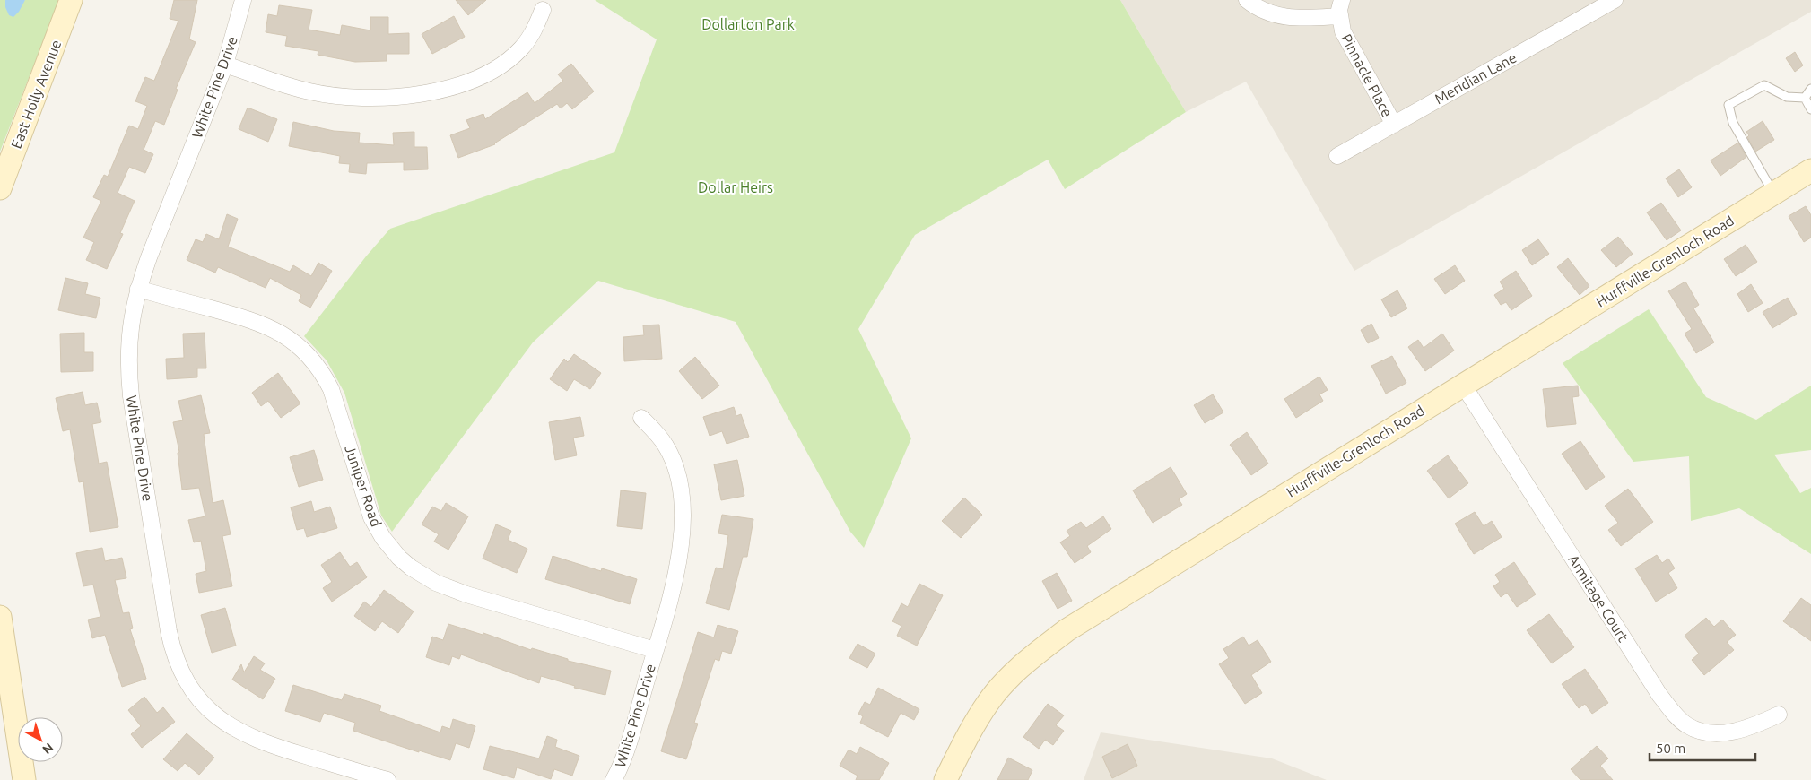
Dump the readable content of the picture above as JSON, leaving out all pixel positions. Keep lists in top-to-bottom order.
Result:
{
  "streets": {
    "main road": ["East Holly Avenue", "Hurffville-Grenloch Road"],
    "street": [
      "Pinnacle Place",
      "Meridian Lane",
      "White Pine Drive",
      "Juniper Road",
      "Armitage Court"
    ]
  },
  "crossings": [
    ["Pinnacle Place", "Meridian Lane"],
    ["White Pine Drive", "Juniper Road"],
    ["Hurffville-Grenloch Road", "Armitage Court"]
  ],
  "parks": ["Dollarton Park", "Dollar Heirs"],
  "scale_bar": "50 m",
  "north": "bottom right"
}
